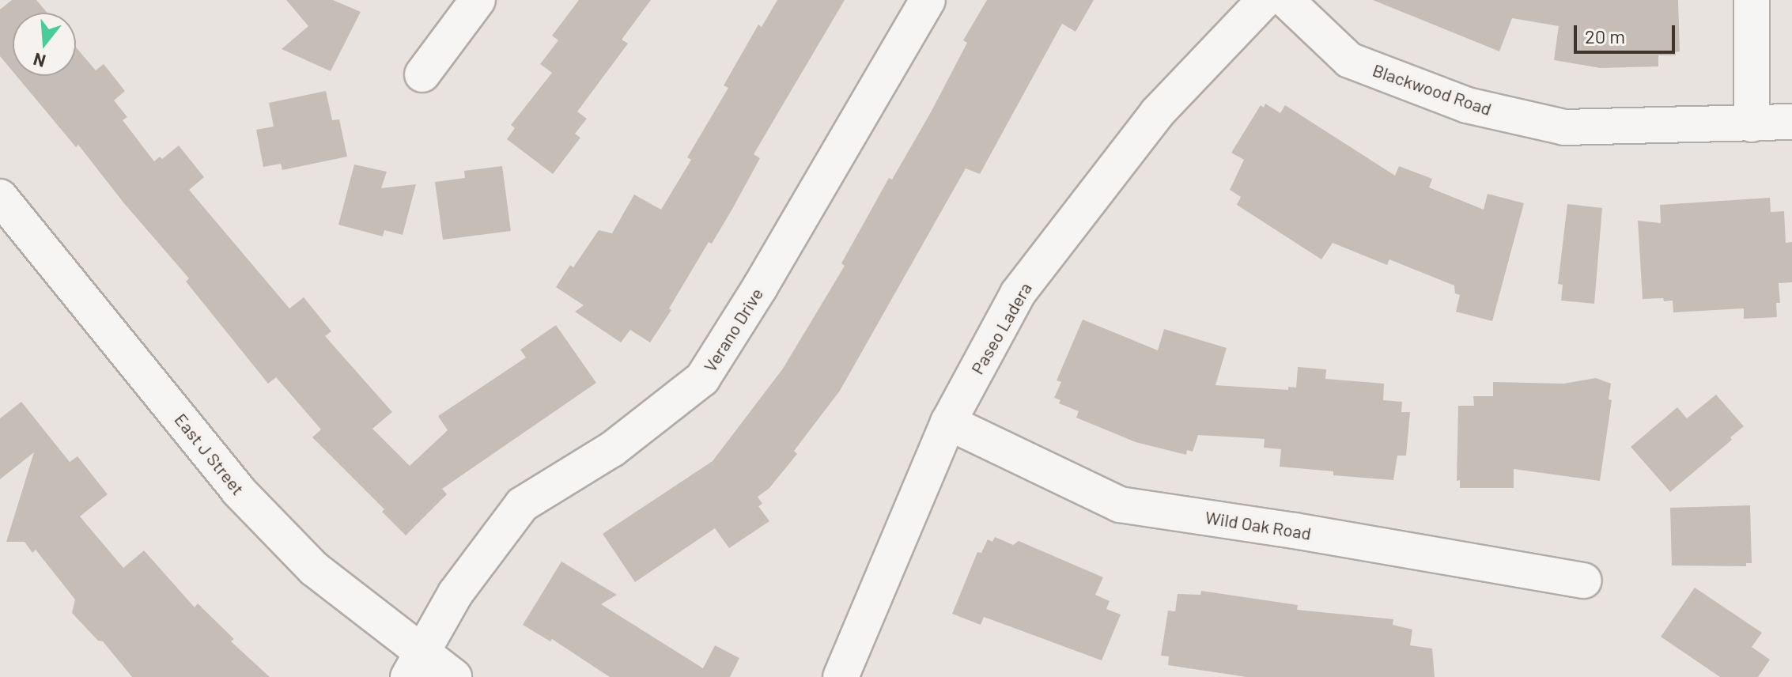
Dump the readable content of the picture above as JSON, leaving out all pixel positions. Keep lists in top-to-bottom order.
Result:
{
  "streets": {
    "street": [
      "Blackwood Road",
      "Paseo Ladera",
      "Verano Drive",
      "East J Street",
      "Wild Oak Road"
    ]
  },
  "crossings": [
    ["Paseo Ladera", "Wild Oak Road"],
    ["Verano Drive", "East J Street"]
  ],
  "scale_bar": "20 m",
  "north": "bottom"
}
